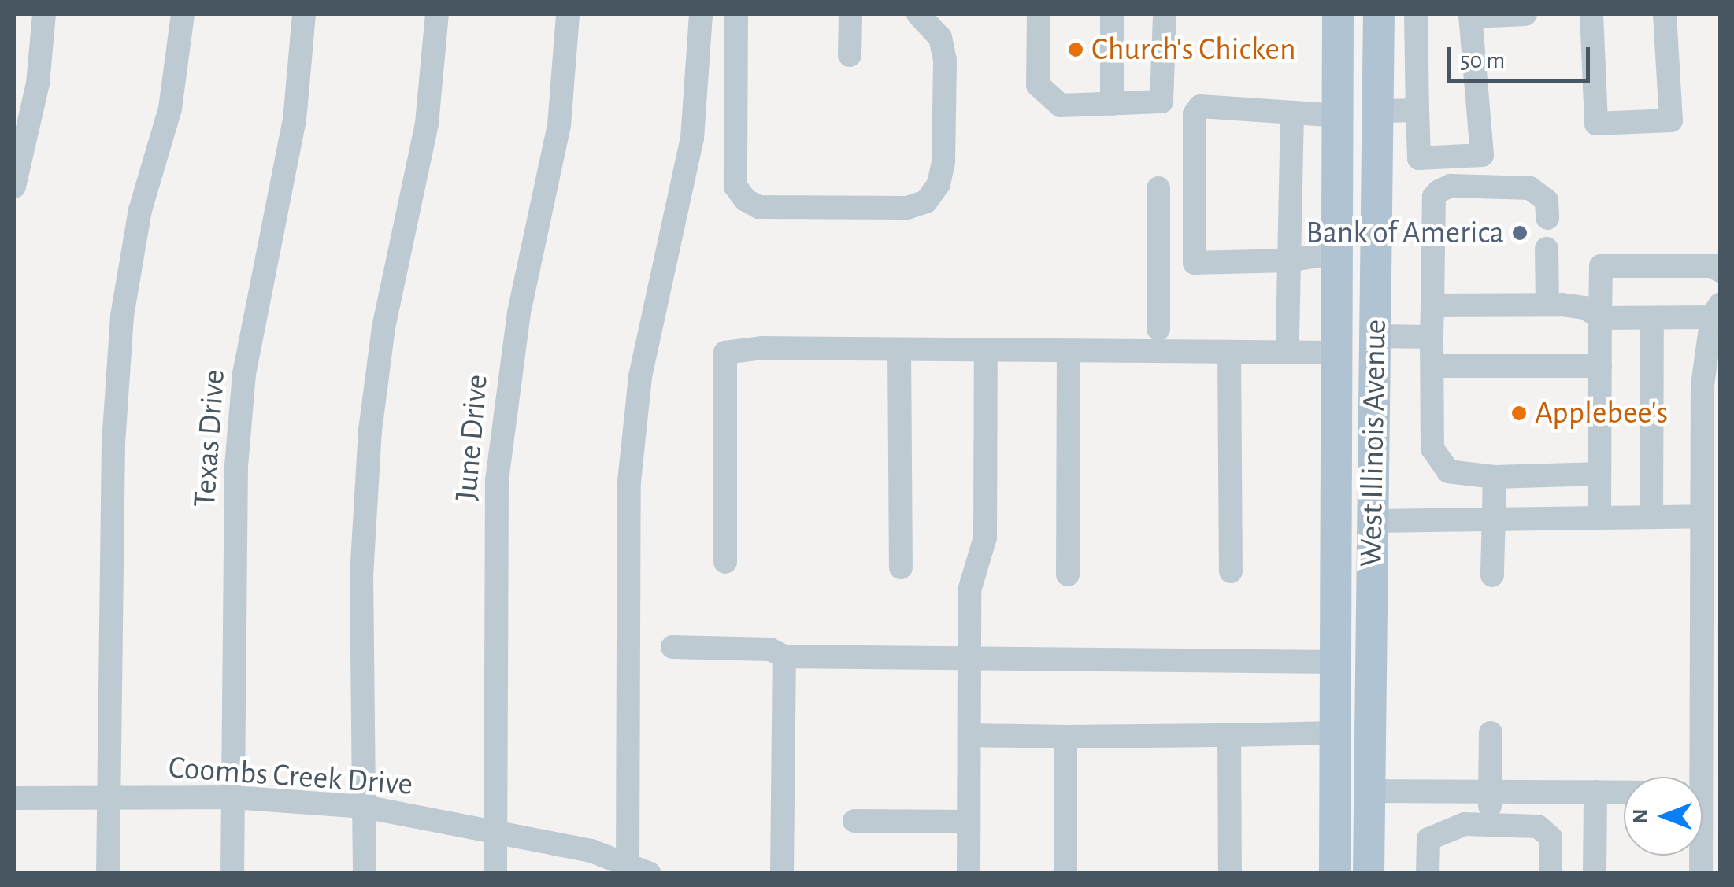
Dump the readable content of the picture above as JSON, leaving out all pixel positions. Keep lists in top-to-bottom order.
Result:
{
  "streets": {
    "main road": ["West Illinois Avenue"],
    "street": ["June Drive", "Texas Drive", "Coombs Creek Drive"]
  },
  "crossings": [
    ["June Drive", "Coombs Creek Drive"],
    ["Texas Drive", "Coombs Creek Drive"]
  ],
  "places": ["Church's Chicken", "Bank of America", "Applebee's"],
  "scale_bar": "50 m",
  "north": "left"
}
